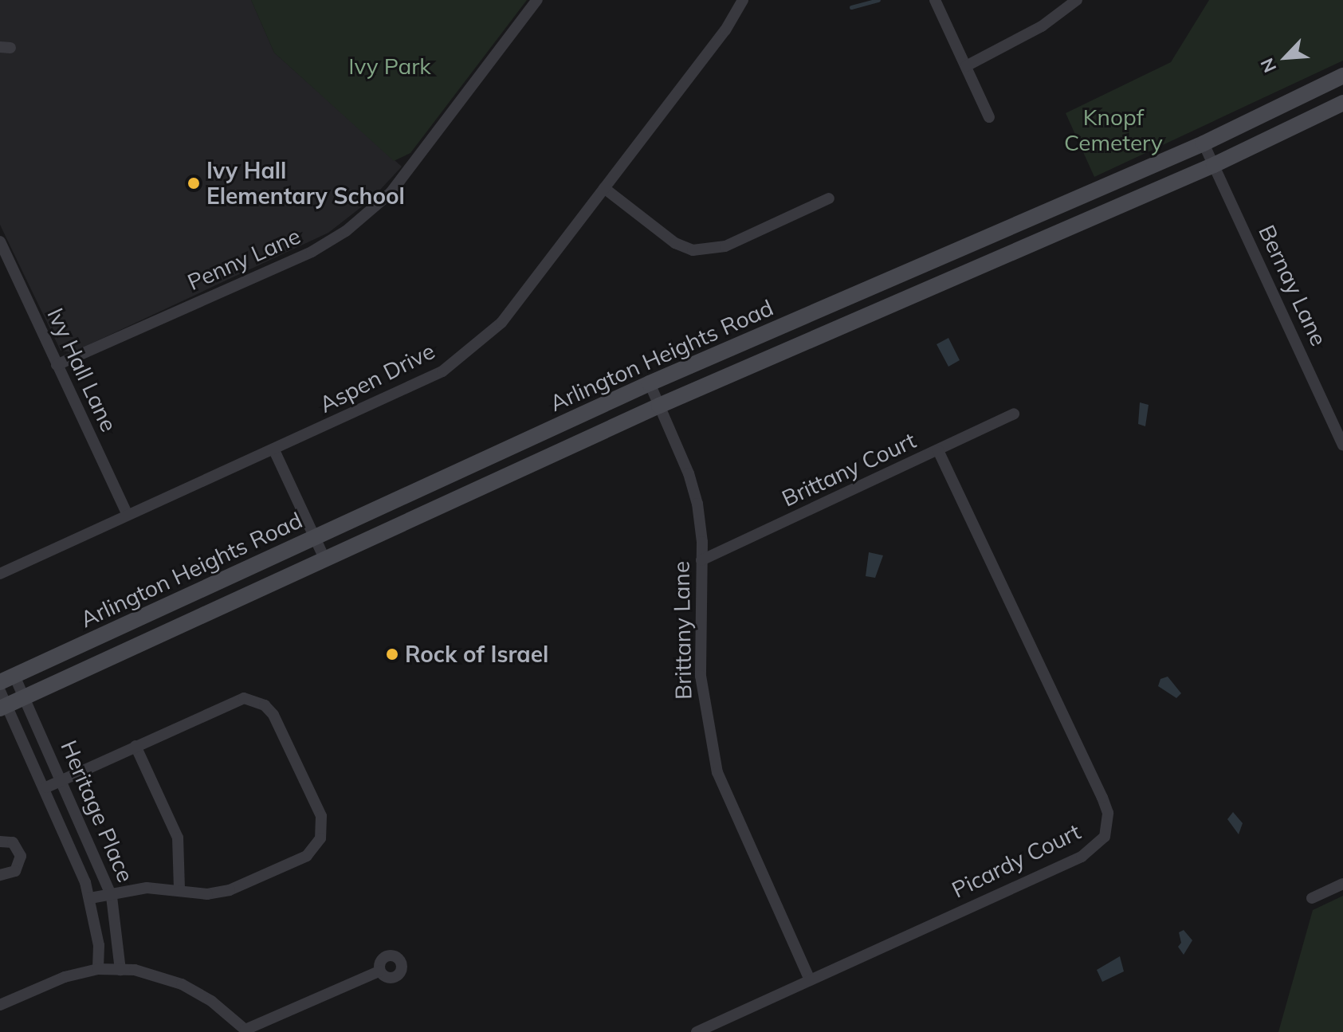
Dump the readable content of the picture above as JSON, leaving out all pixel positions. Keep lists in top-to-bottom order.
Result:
{
  "streets": {
    "main road": ["Arlington Heights Road"],
    "street": [
      "Penny Lane",
      "Bernay Lane",
      "Ivy Hall Lane",
      "Aspen Drive",
      "Brittany Court",
      "Brittany Lane",
      "Heritage Place",
      "Picardy Court"
    ]
  },
  "crossings": [
    ["Penny Lane", "Ivy Hall Lane"],
    ["Bernay Lane", "Arlington Heights Road"],
    ["Arlington Heights Road", "Brittany Lane"],
    ["Arlington Heights Road", "Heritage Place"],
    ["Ivy Hall Lane", "Aspen Drive"],
    ["Brittany Court", "Brittany Lane"],
    ["Brittany Court", "Picardy Court"],
    ["Brittany Lane", "Picardy Court"]
  ],
  "parks": ["Ivy Park", "Knopf Cemetery"],
  "places": ["Ivy Hall Elementary School", "Rock of Israel"],
  "north": "bottom left"
}
